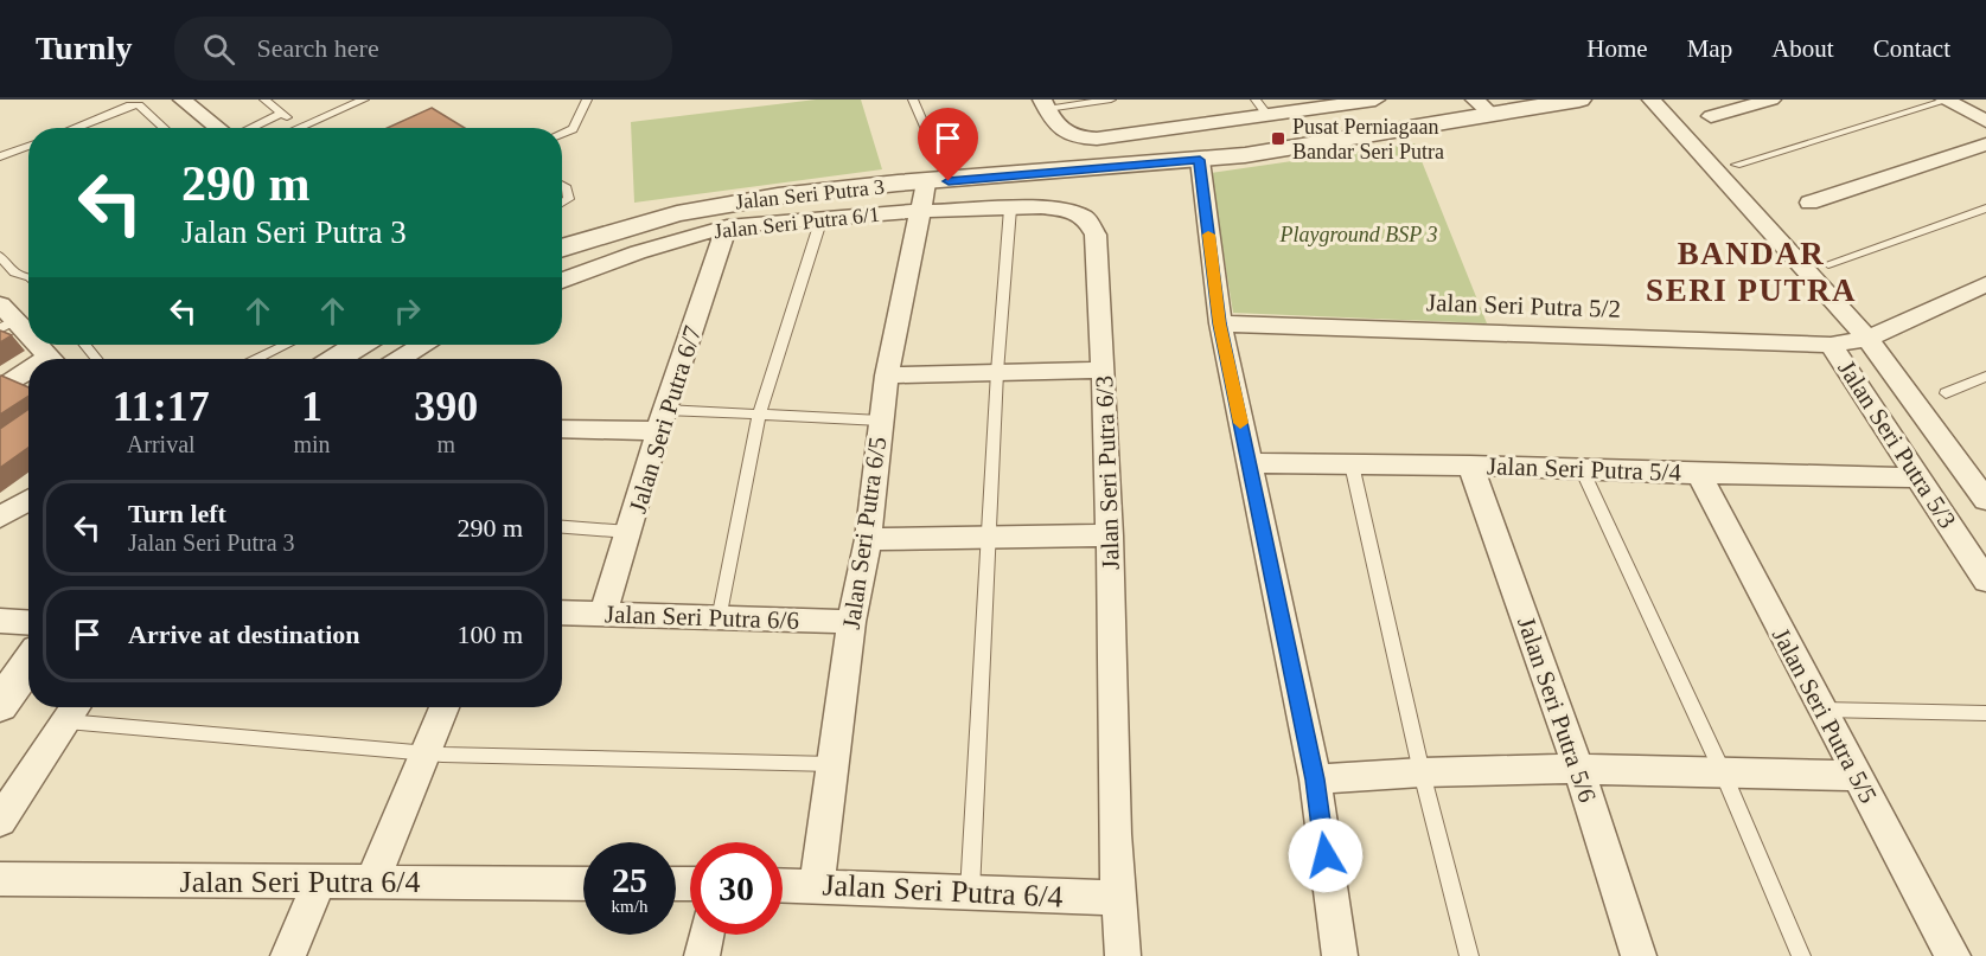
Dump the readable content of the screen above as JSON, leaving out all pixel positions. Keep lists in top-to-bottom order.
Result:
{
  "streets": {
    "street": [
      "Jalan Seri Putra 3",
      "Jalan Seri Putra 6/1",
      "Jalan Seri Putra 5/2",
      "Jalan Seri Putra 6/7",
      "Jalan Seri Putra 5/3",
      "Jalan Seri Putra 5/4",
      "Jalan Seri Putra 6/3",
      "Jalan Seri Putra 6/5",
      "Jalan Seri Putra 6/6",
      "Jalan Seri Putra 5/6",
      "Jalan Seri Putra 5/5",
      "Jalan Seri Putra 6/4"
    ]
  },
  "crossings": [
    ["Jalan Seri Putra 3", "Jalan Seri Putra 6/5"],
    ["Jalan Seri Putra 6/1", "Jalan Seri Putra 6/7"],
    ["Jalan Seri Putra 6/1", "Jalan Seri Putra 6/3"],
    ["Jalan Seri Putra 6/1", "Jalan Seri Putra 6/5"],
    ["Jalan Seri Putra 5/2", "Jalan Seri Putra 5/3"],
    ["Jalan Seri Putra 6/7", "Jalan Seri Putra 6/6"],
    ["Jalan Seri Putra 5/3", "Jalan Seri Putra 5/4"],
    ["Jalan Seri Putra 5/4", "Jalan Seri Putra 5/6"],
    ["Jalan Seri Putra 5/4", "Jalan Seri Putra 5/5"],
    ["Jalan Seri Putra 6/3", "Jalan Seri Putra 6/5"],
    ["Jalan Seri Putra 6/3", "Jalan Seri Putra 6/4"],
    ["Jalan Seri Putra 6/5", "Jalan Seri Putra 6/6"],
    ["Jalan Seri Putra 6/5", "Jalan Seri Putra 6/4"]
  ],
  "districts": ["BANDAR SERI PUTRA"],
  "parks": ["Playground BSP 3"],
  "places": {
    "transit": ["Pusat Perniagaan Bandar Seri Putra"]
  },
  "page": {
    "header": "Turnly",
    "search": "Search here",
    "nav": [
      "Home",
      "Map",
      "About",
      "Contact"
    ],
    "turn": ["290 m", "Jalan Seri Putra 3"],
    "eta": [
      "11:17",
      "Arrival",
      "1",
      "min",
      "390",
      "m"
    ],
    "list": [
      {
        "name": "Turn left",
        "note": "Jalan Seri Putra 3",
        "value": "290 m"
      },
      {
        "name": "Arrive at destination",
        "value": "100 m"
      }
    ],
    "speed": "25 km/h",
    "limit": "30"
  }
}
